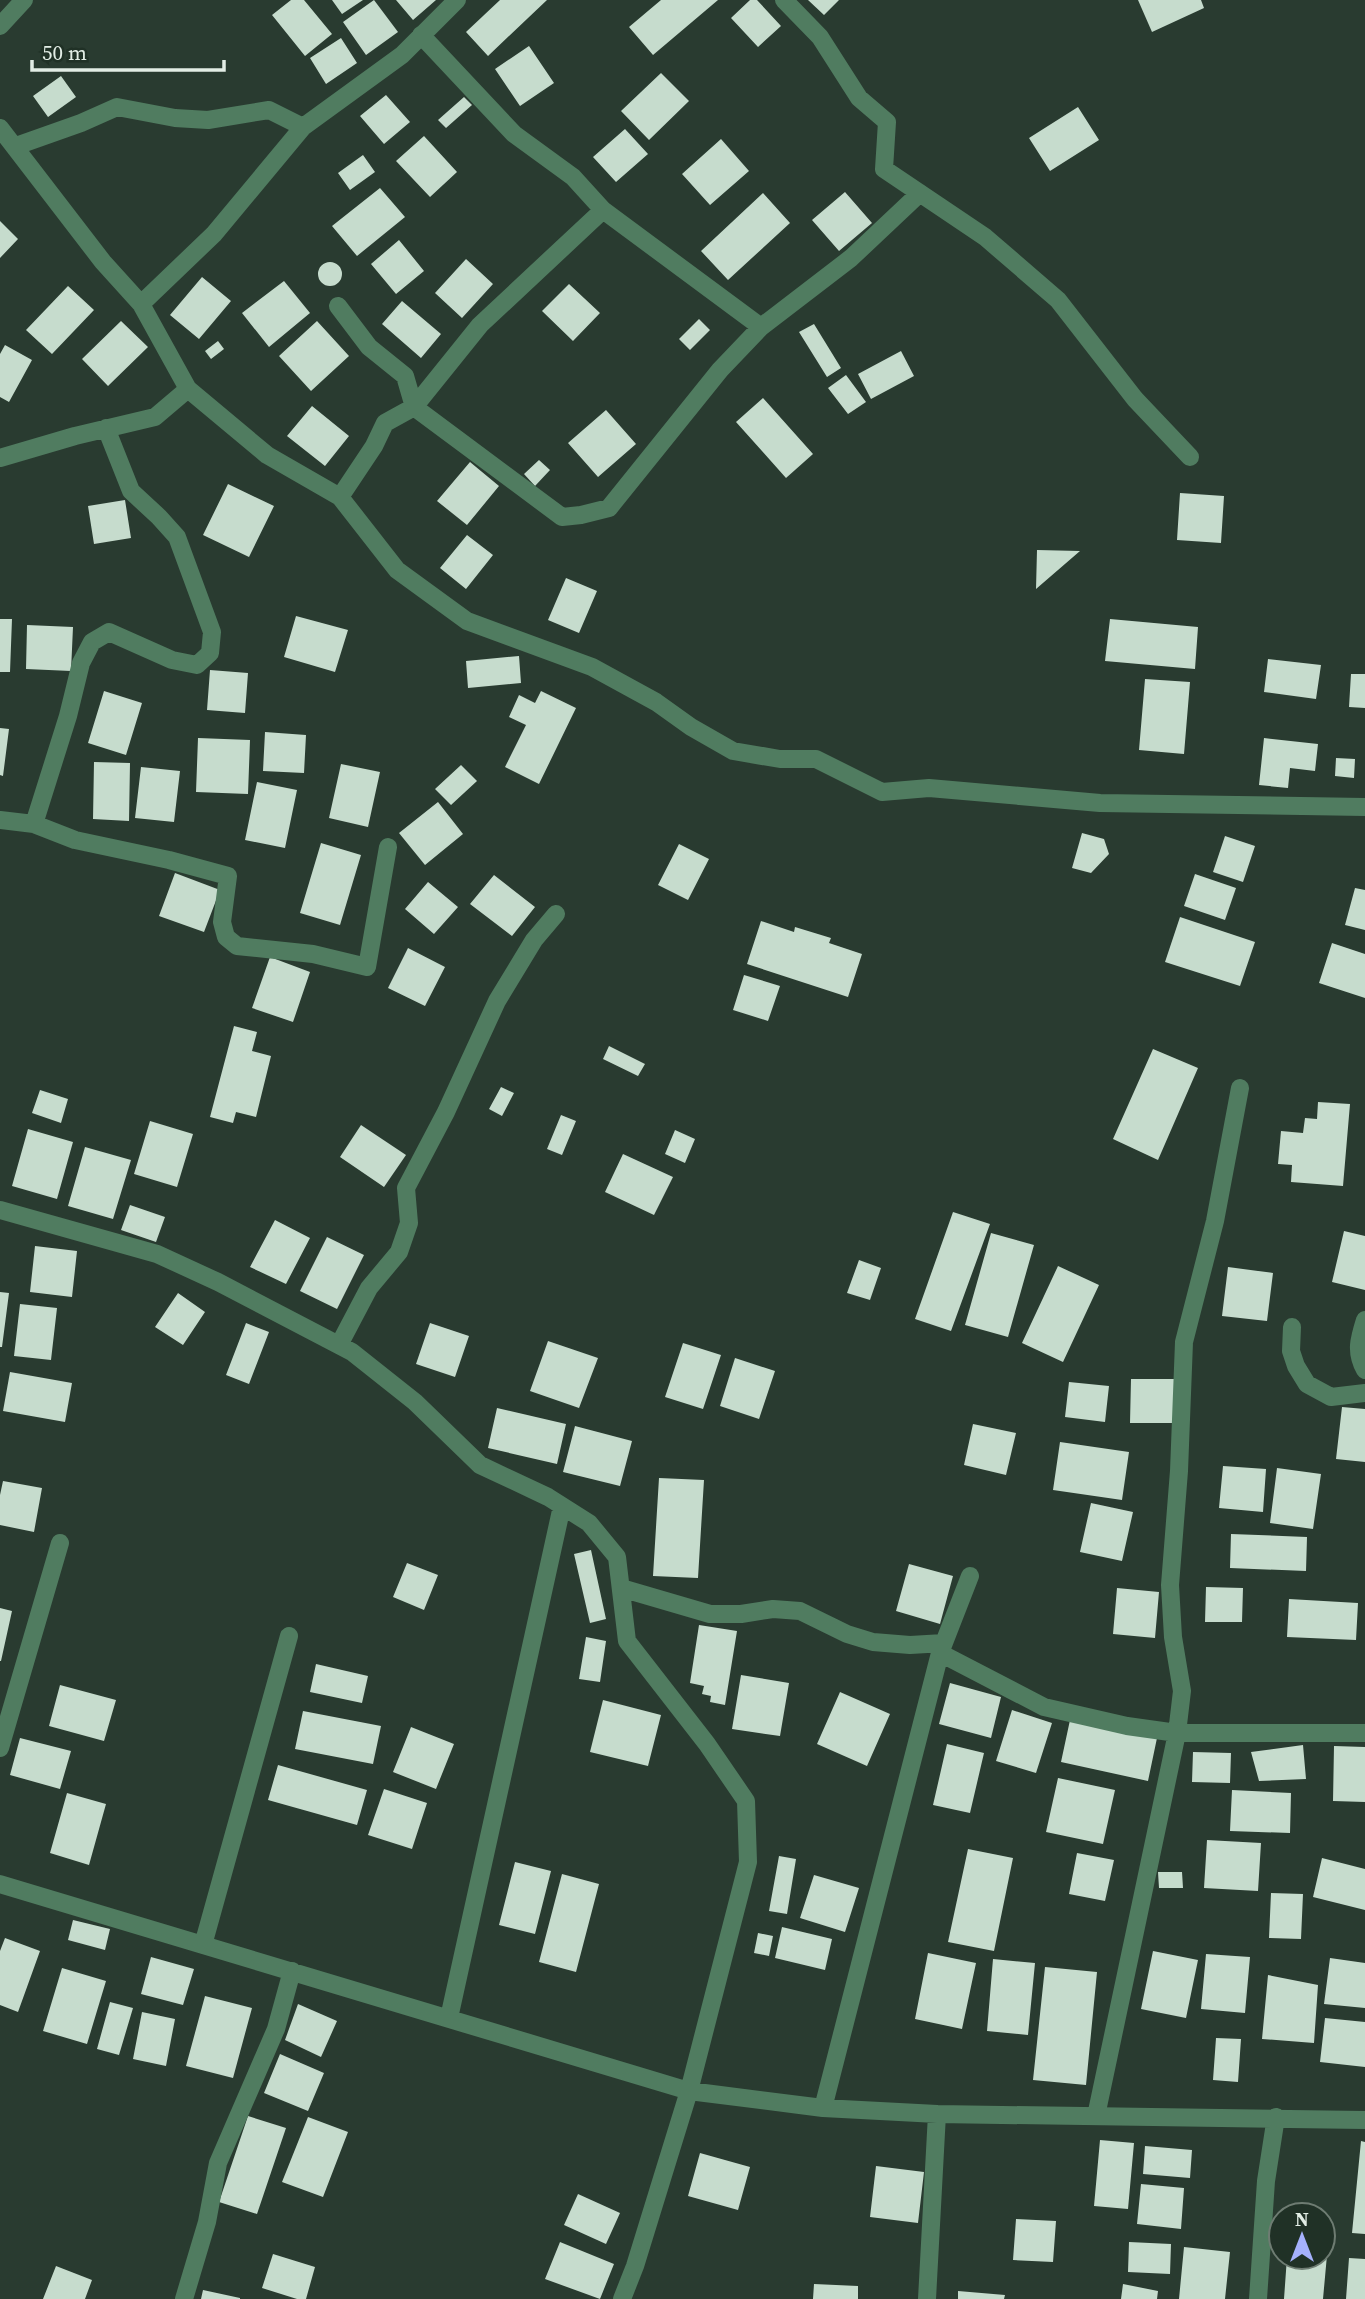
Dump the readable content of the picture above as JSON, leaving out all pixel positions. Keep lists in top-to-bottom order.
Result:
{
  "scale_bar": "50 m",
  "north": "top"
}
